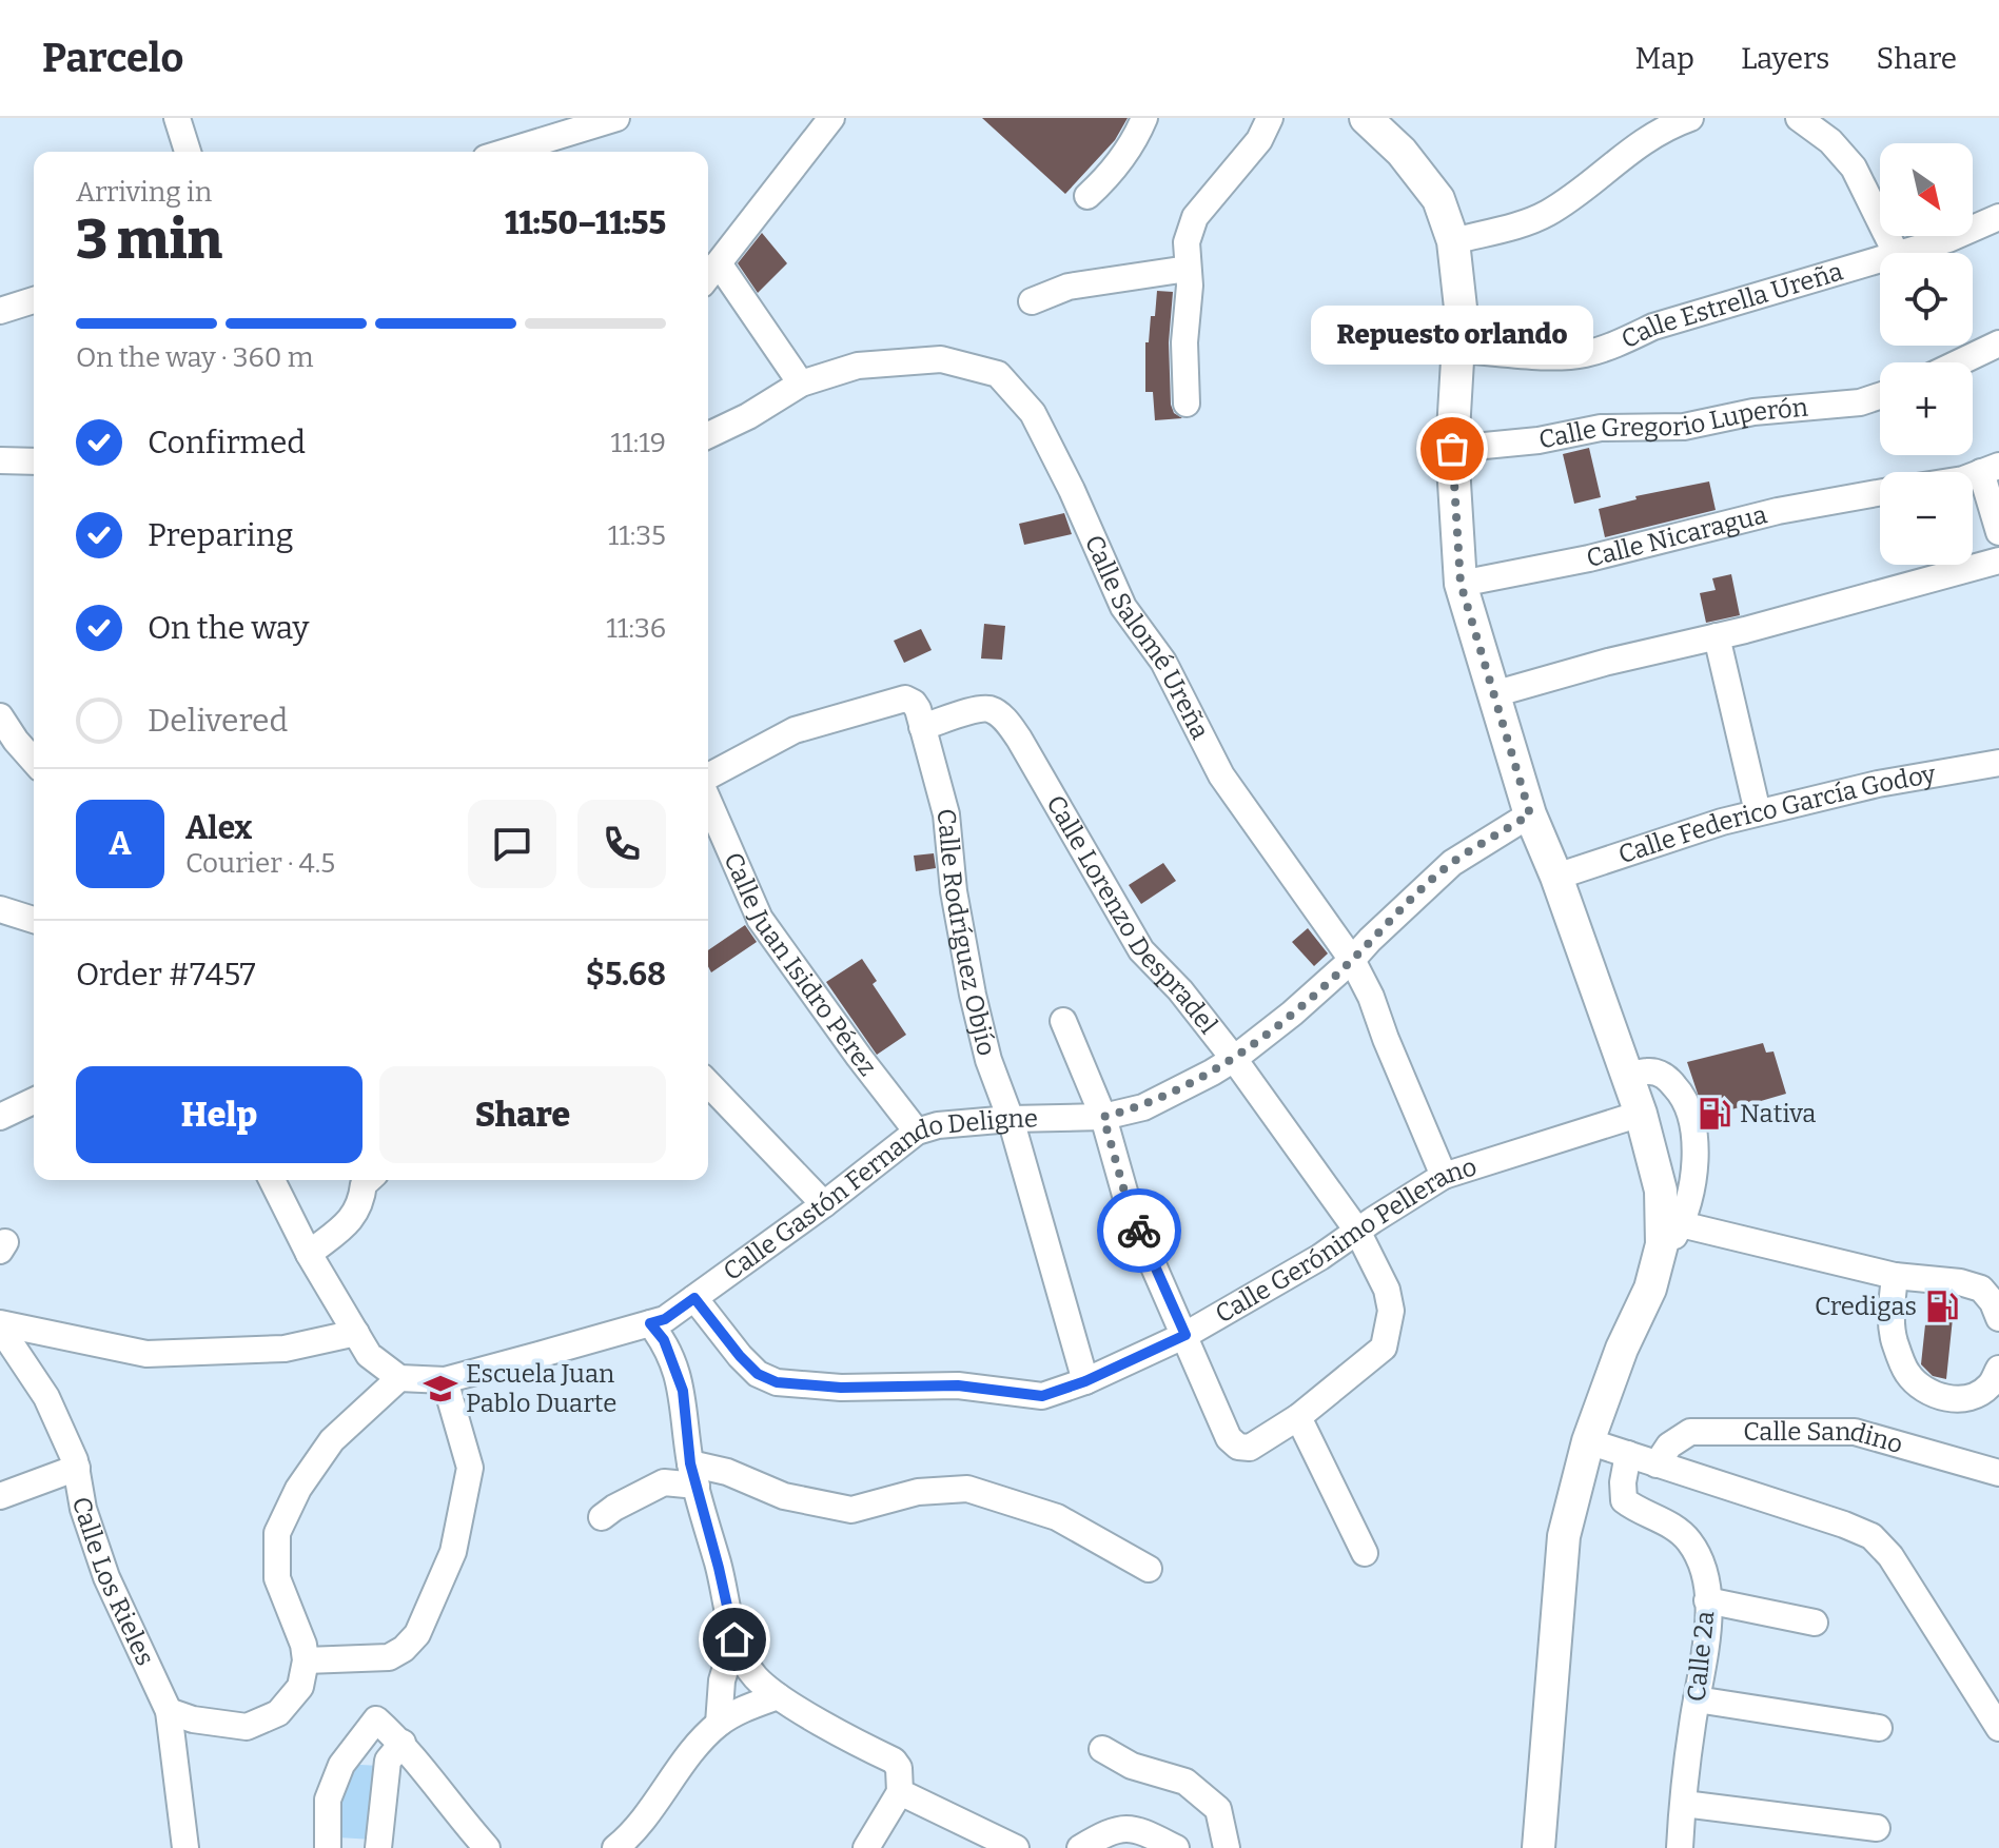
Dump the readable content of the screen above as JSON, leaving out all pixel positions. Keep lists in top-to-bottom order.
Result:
{
  "streets": {
    "street": [
      "Calle Estrella Ureña",
      "Calle Gregorio Luperón",
      "Calle Nicaragua",
      "Calle Salomé Ureña",
      "Calle Federico García Godoy",
      "Calle Lorenzo Despradel",
      "Calle Rodríguez Objío",
      "Calle Juan Isidro Pérez",
      "Calle Gastón Fernando Deligne",
      "Calle Gerónimo Pellerano",
      "Calle Sandino",
      "Calle Los Rieles",
      "Calle 2a"
    ]
  },
  "crossings": [
    ["Calle Salomé Ureña", "Calle Gastón Fernando Deligne"],
    ["Calle Salomé Ureña", "Calle Gerónimo Pellerano"],
    ["Calle Lorenzo Despradel", "Calle Rodríguez Objío"],
    ["Calle Lorenzo Despradel", "Calle Gastón Fernando Deligne"],
    ["Calle Lorenzo Despradel", "Calle Gerónimo Pellerano"],
    ["Calle Rodríguez Objío", "Calle Gastón Fernando Deligne"],
    ["Calle Rodríguez Objío", "Calle Gerónimo Pellerano"],
    ["Calle Juan Isidro Pérez", "Calle Gastón Fernando Deligne"],
    ["Calle Gastón Fernando Deligne", "Calle Gerónimo Pellerano"]
  ],
  "places": {
    "other": ["Repuesto orlando"],
    "fuel station": ["Nativa", "Credigas"],
    "school or university": ["Escuela Juan Pablo Duarte"]
  },
  "north": "bottom right",
  "page": {
    "header": "Parcelo",
    "nav": ["Map", "Layers", "Share"],
    "map_buttons": ["+", "−"],
    "heading": ["3 min", "Arriving in", "11:50–11:55"],
    "panel": [
      "Alex",
      "Courier · 4.5",
      "Order #7457",
      "$5.68"
    ],
    "bar": "On the way · 360 m",
    "bubble": "Repuesto orlando",
    "list": [
      ["Confirmed", "11:19"],
      ["Preparing", "11:35"],
      ["On the way", "11:36"],
      "Delivered"
    ],
    "round": "A",
    "buttons": ["Help", "Share"]
  }
}
